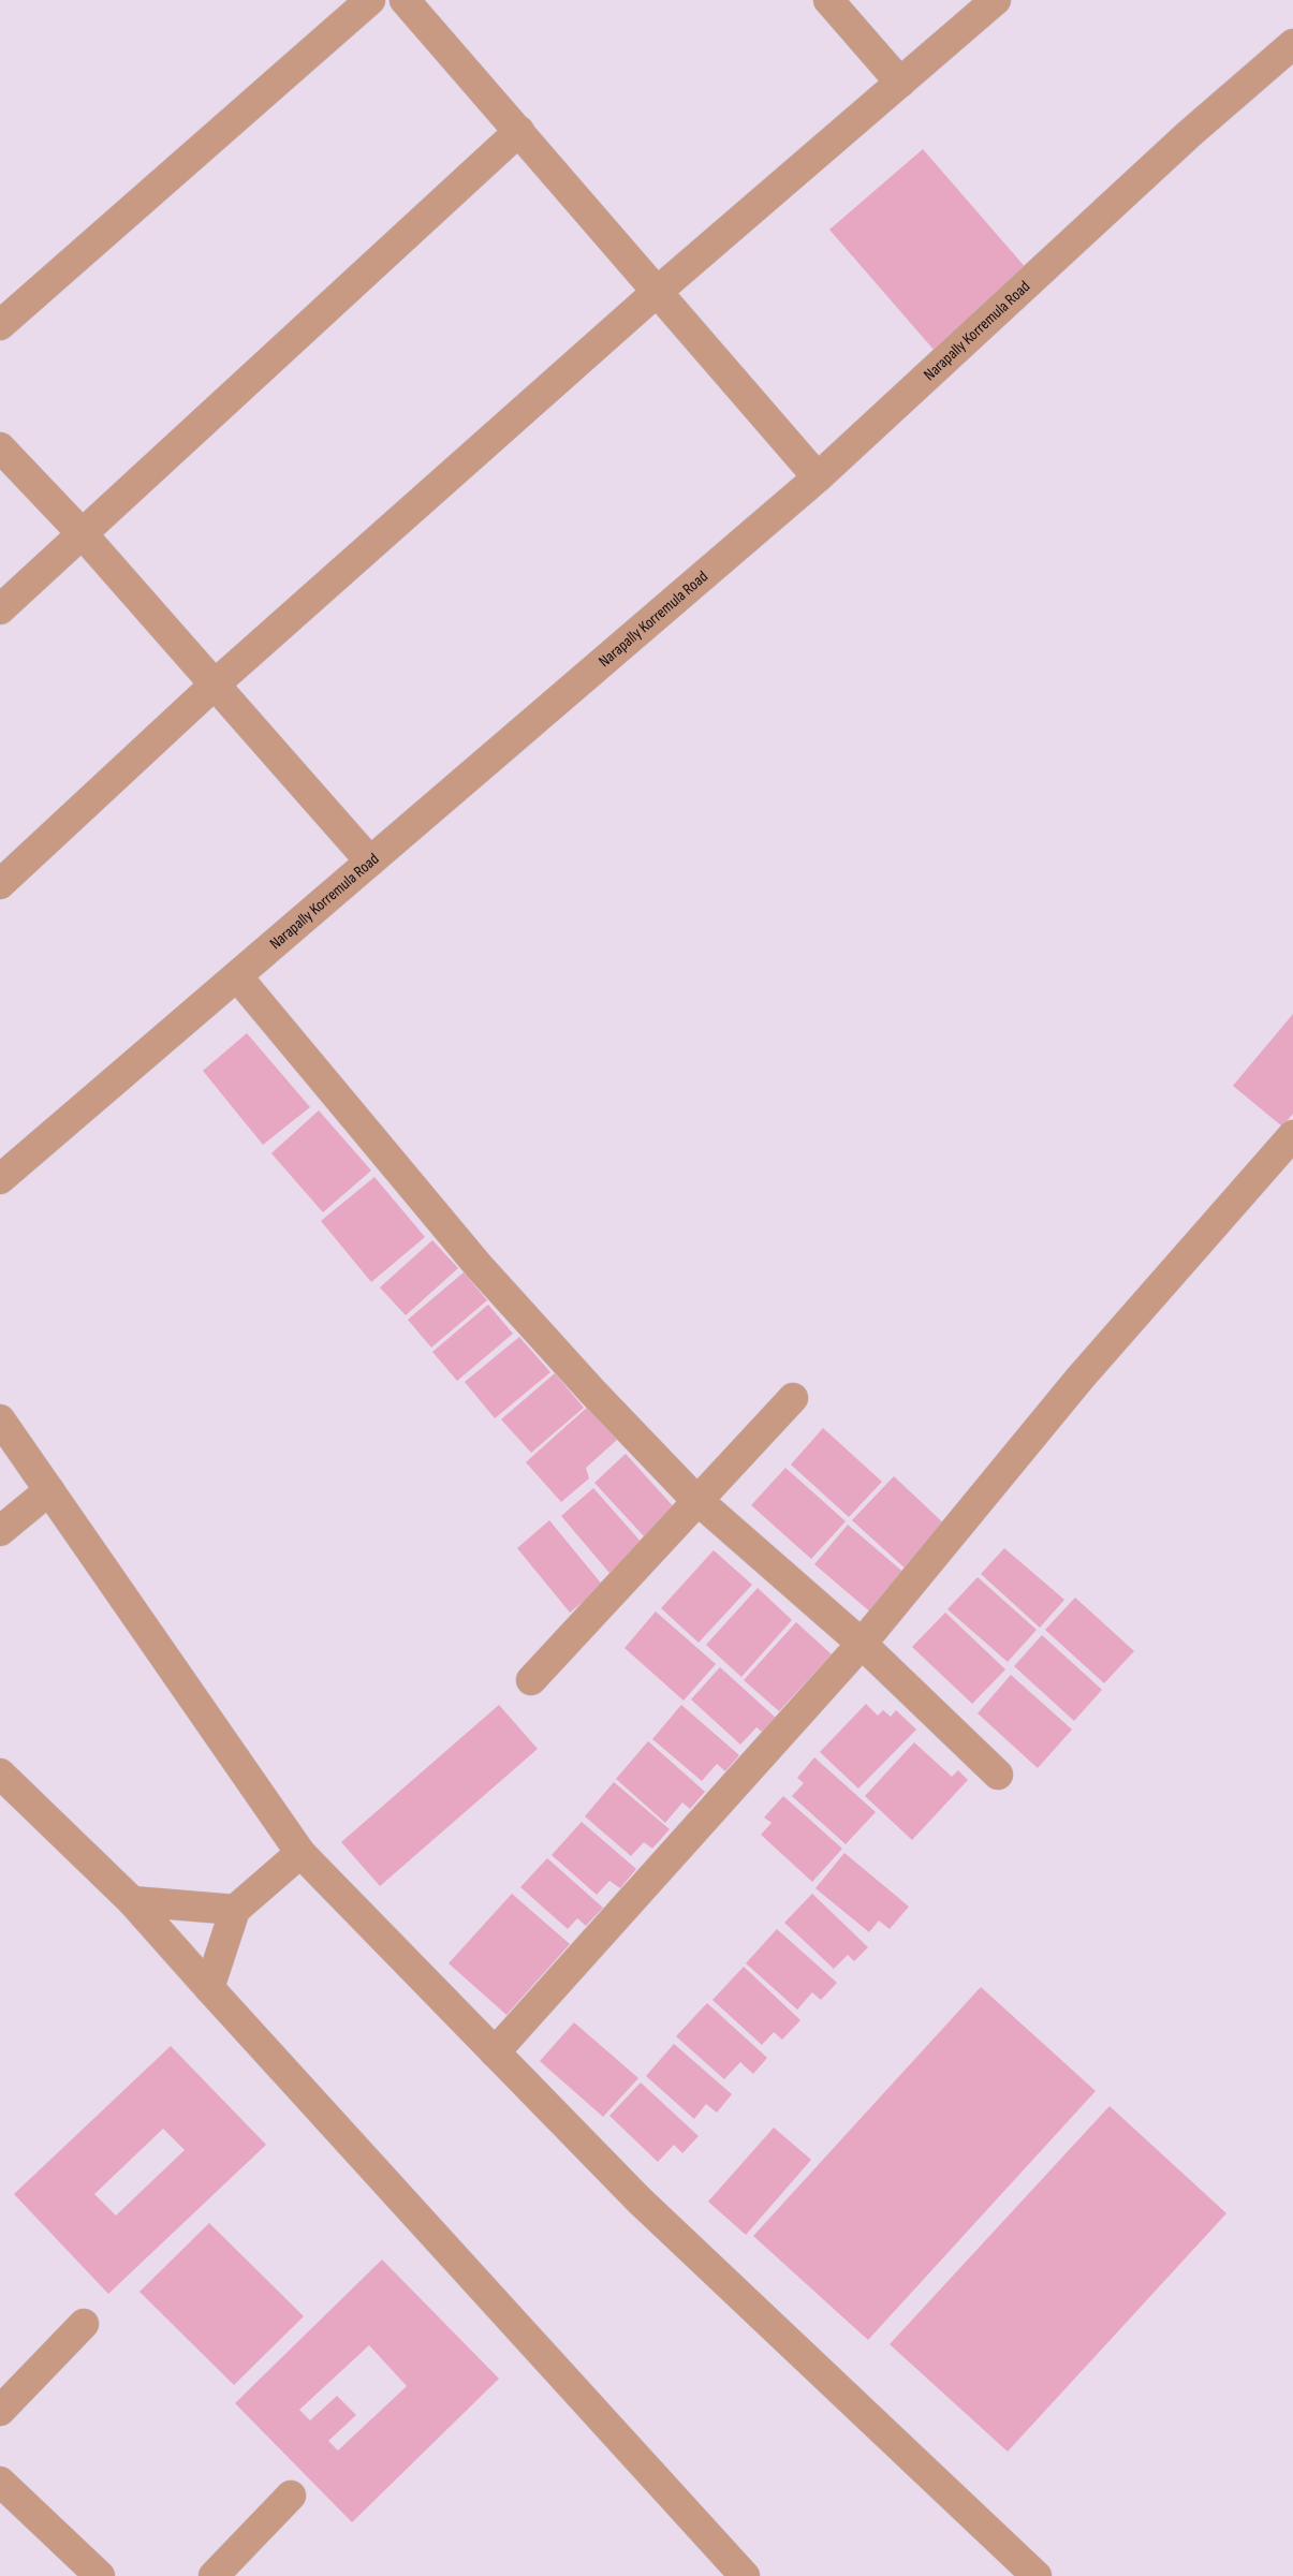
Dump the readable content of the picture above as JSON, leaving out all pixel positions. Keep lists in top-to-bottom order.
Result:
{
  "streets": {
    "street": ["Narapally Korremula Road"]
  }
}
